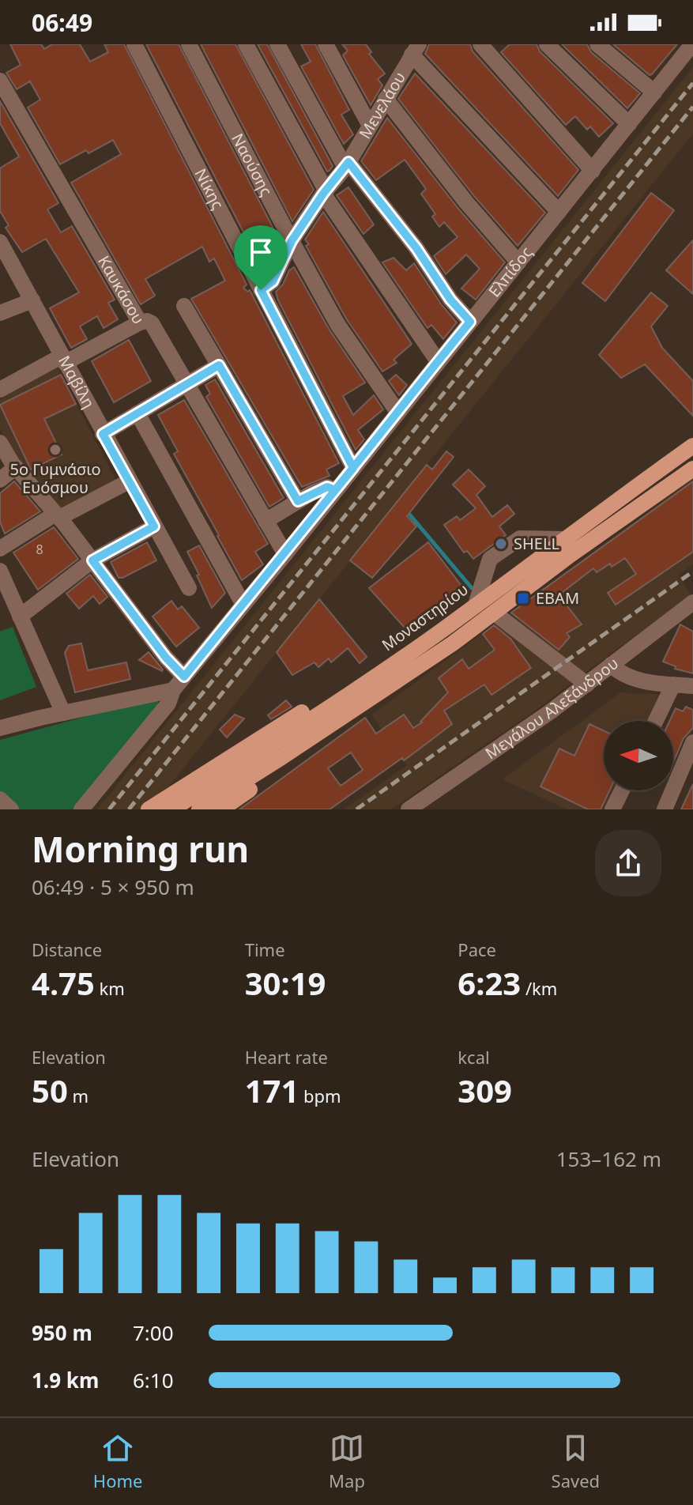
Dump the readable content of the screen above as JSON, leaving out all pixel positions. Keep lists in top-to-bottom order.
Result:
{
  "streets": {
    "main road": ["Μοναστηρίου"],
    "street": [
      "Μενελάου",
      "Ναούσης",
      "Νίκης",
      "Ελπίδος",
      "Καυκάσου",
      "Μαβίλη",
      "Μεγάλου Αλεξάνδρου"
    ]
  },
  "crossings": [
    ["Μενελάου", "Ναούσης"],
    ["Μενελάου", "Νίκης"],
    ["Ναούσης", "Ελπίδος"],
    ["Νίκης", "Ελπίδος"],
    ["Ελπίδος", "Καυκάσου"]
  ],
  "places": {
    "other": ["5ο Γυμνάσιο Ευόσμου", "SHELL"],
    "transit": ["ΕΒΑΜ"]
  },
  "house_numbers": ["8"],
  "north": "left",
  "page": {
    "status": "06:49",
    "heading": ["Morning run", "06:49 · 5 × 950 m"],
    "stats": [
      ["Distance", "4.75 km"],
      ["Time", "30:19"],
      ["Pace", "6:23 /km"],
      ["Elevation", "50 m"],
      ["Heart rate", "171 bpm"],
      ["kcal", "309"]
    ],
    "chart": ["Elevation", "153–162 m"],
    "list": [
      {
        "name": "950 m",
        "note": "7:00"
      },
      {
        "name": "1.9 km",
        "note": "6:10"
      }
    ],
    "tabs": ["Home", "Map", "Saved"]
  }
}
